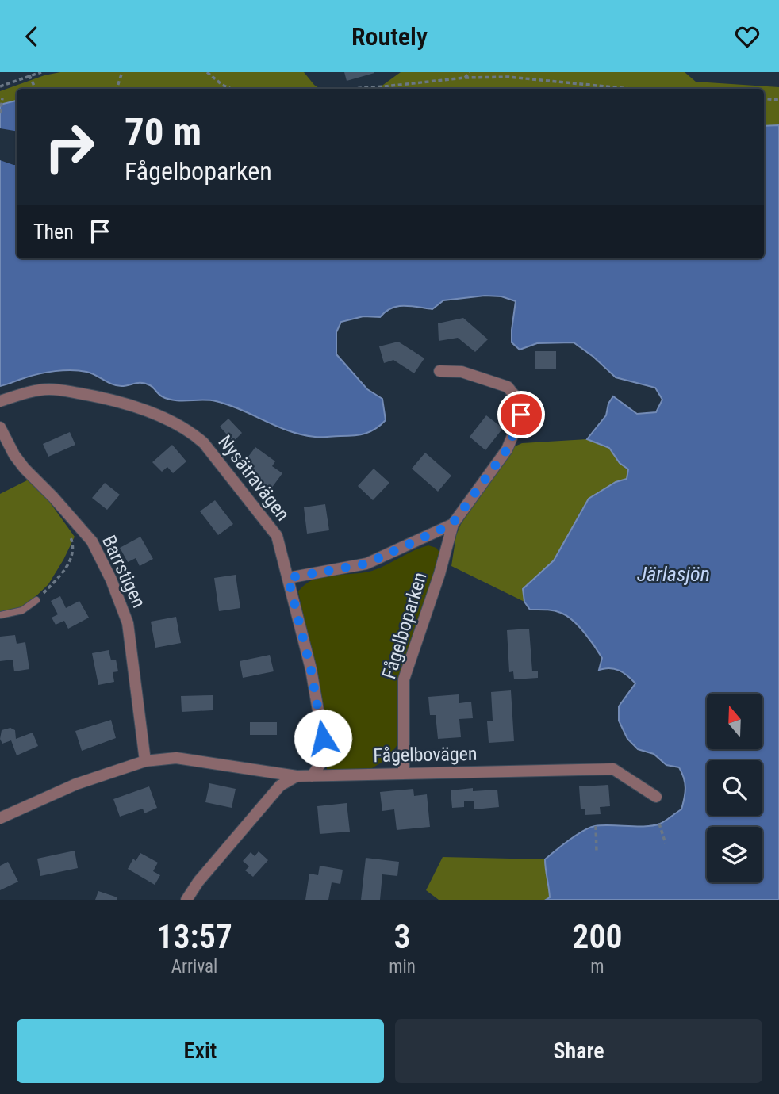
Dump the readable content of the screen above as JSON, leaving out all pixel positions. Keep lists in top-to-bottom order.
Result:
{
  "streets": {
    "street": [
      "Nysätravägen",
      "Barrstigen",
      "Fågelboparken",
      "Fågelbovägen"
    ]
  },
  "crossings": [
    ["Nysätravägen", "Fågelboparken"],
    ["Nysätravägen", "Fågelbovägen"],
    ["Barrstigen", "Fågelbovägen"],
    ["Fågelboparken", "Fågelbovägen"]
  ],
  "water": ["Järlasjön"],
  "north": "top",
  "page": {
    "header": "Routely",
    "turn": ["70 m", "Fågelboparken"],
    "then": "Then",
    "eta": [
      "13:57",
      "Arrival",
      "3",
      "min",
      "200",
      "m"
    ],
    "buttons": ["Exit", "Share"]
  }
}
